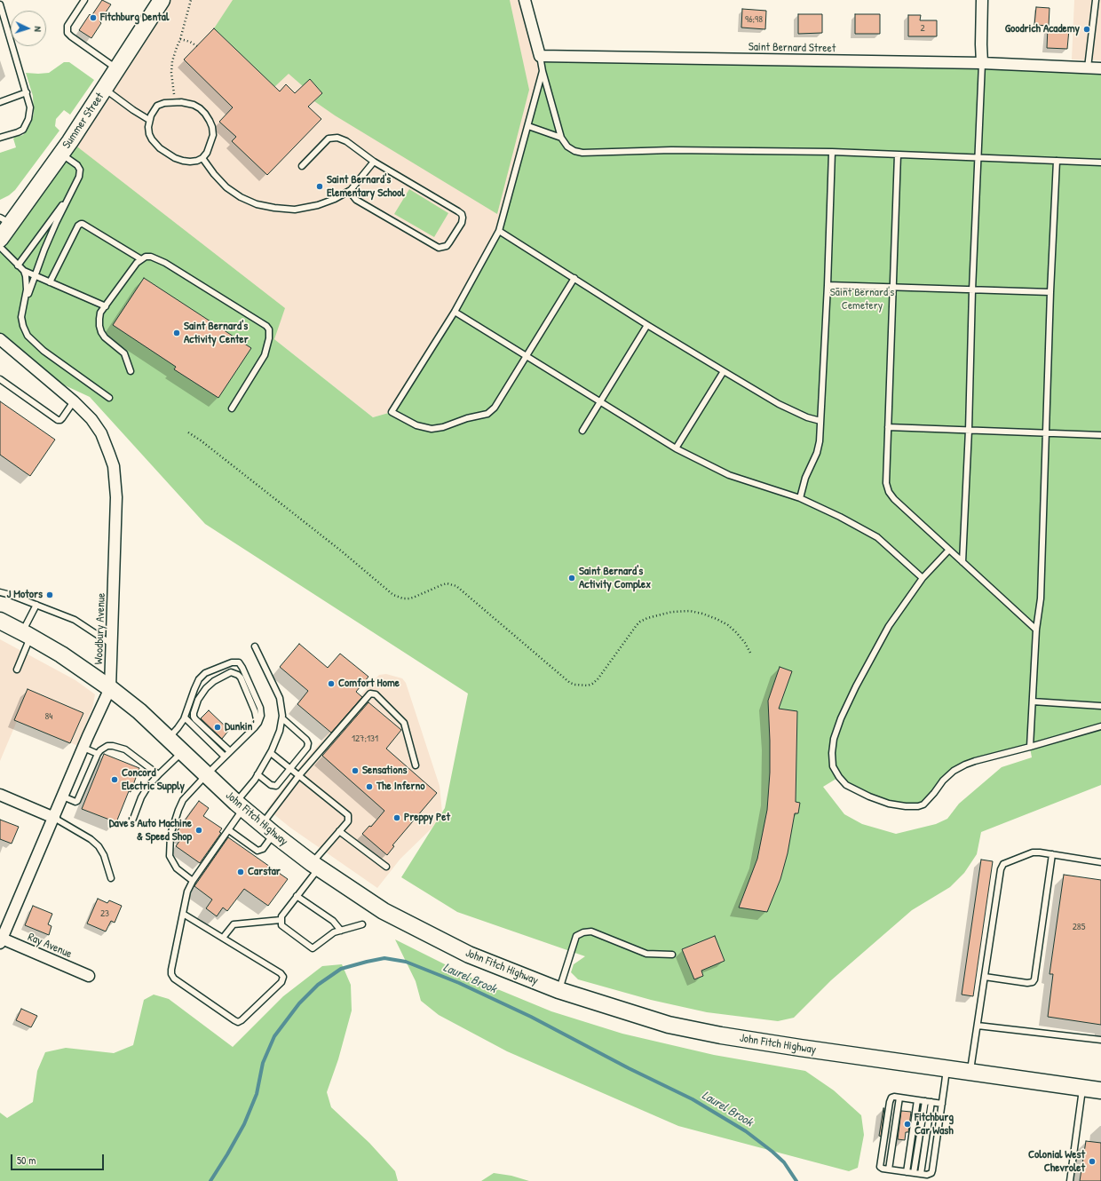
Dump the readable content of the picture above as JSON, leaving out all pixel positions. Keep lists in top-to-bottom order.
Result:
{
  "streets": {
    "main road": ["Summer Street", "John Fitch Highway"],
    "street": ["Saint Bernard Street", "Woodbury Avenue", "Ray Avenue"]
  },
  "crossings": [
    ["Woodbury Avenue", "John Fitch Highway"],
    ["Woodbury Avenue", "Ray Avenue"]
  ],
  "water": ["Laurel Brook"],
  "parks": ["Saint Bernard's Cemetery"],
  "places": [
    "Fitchburg Dental",
    "Goodrich Academy",
    "Saint Bernard's Elementary School",
    "Saint Bernard's Activity Center",
    "Saint Bernard's Activity Complex",
    "J Motors",
    "Comfort Home",
    "Dunkin'",
    "Sensations",
    "Concord Electric Supply",
    "The Inferno",
    "Preppy Pet",
    "Dave's Auto Machine & Speed Shop",
    "Carstar",
    "Fitchburg Car Wash",
    "Colonial West Chevrolet"
  ],
  "house_numbers": [
    "96;98",
    "2",
    "84",
    "127;131",
    "23",
    "285"
  ],
  "scale_bar": "50 m",
  "north": "right"
}
